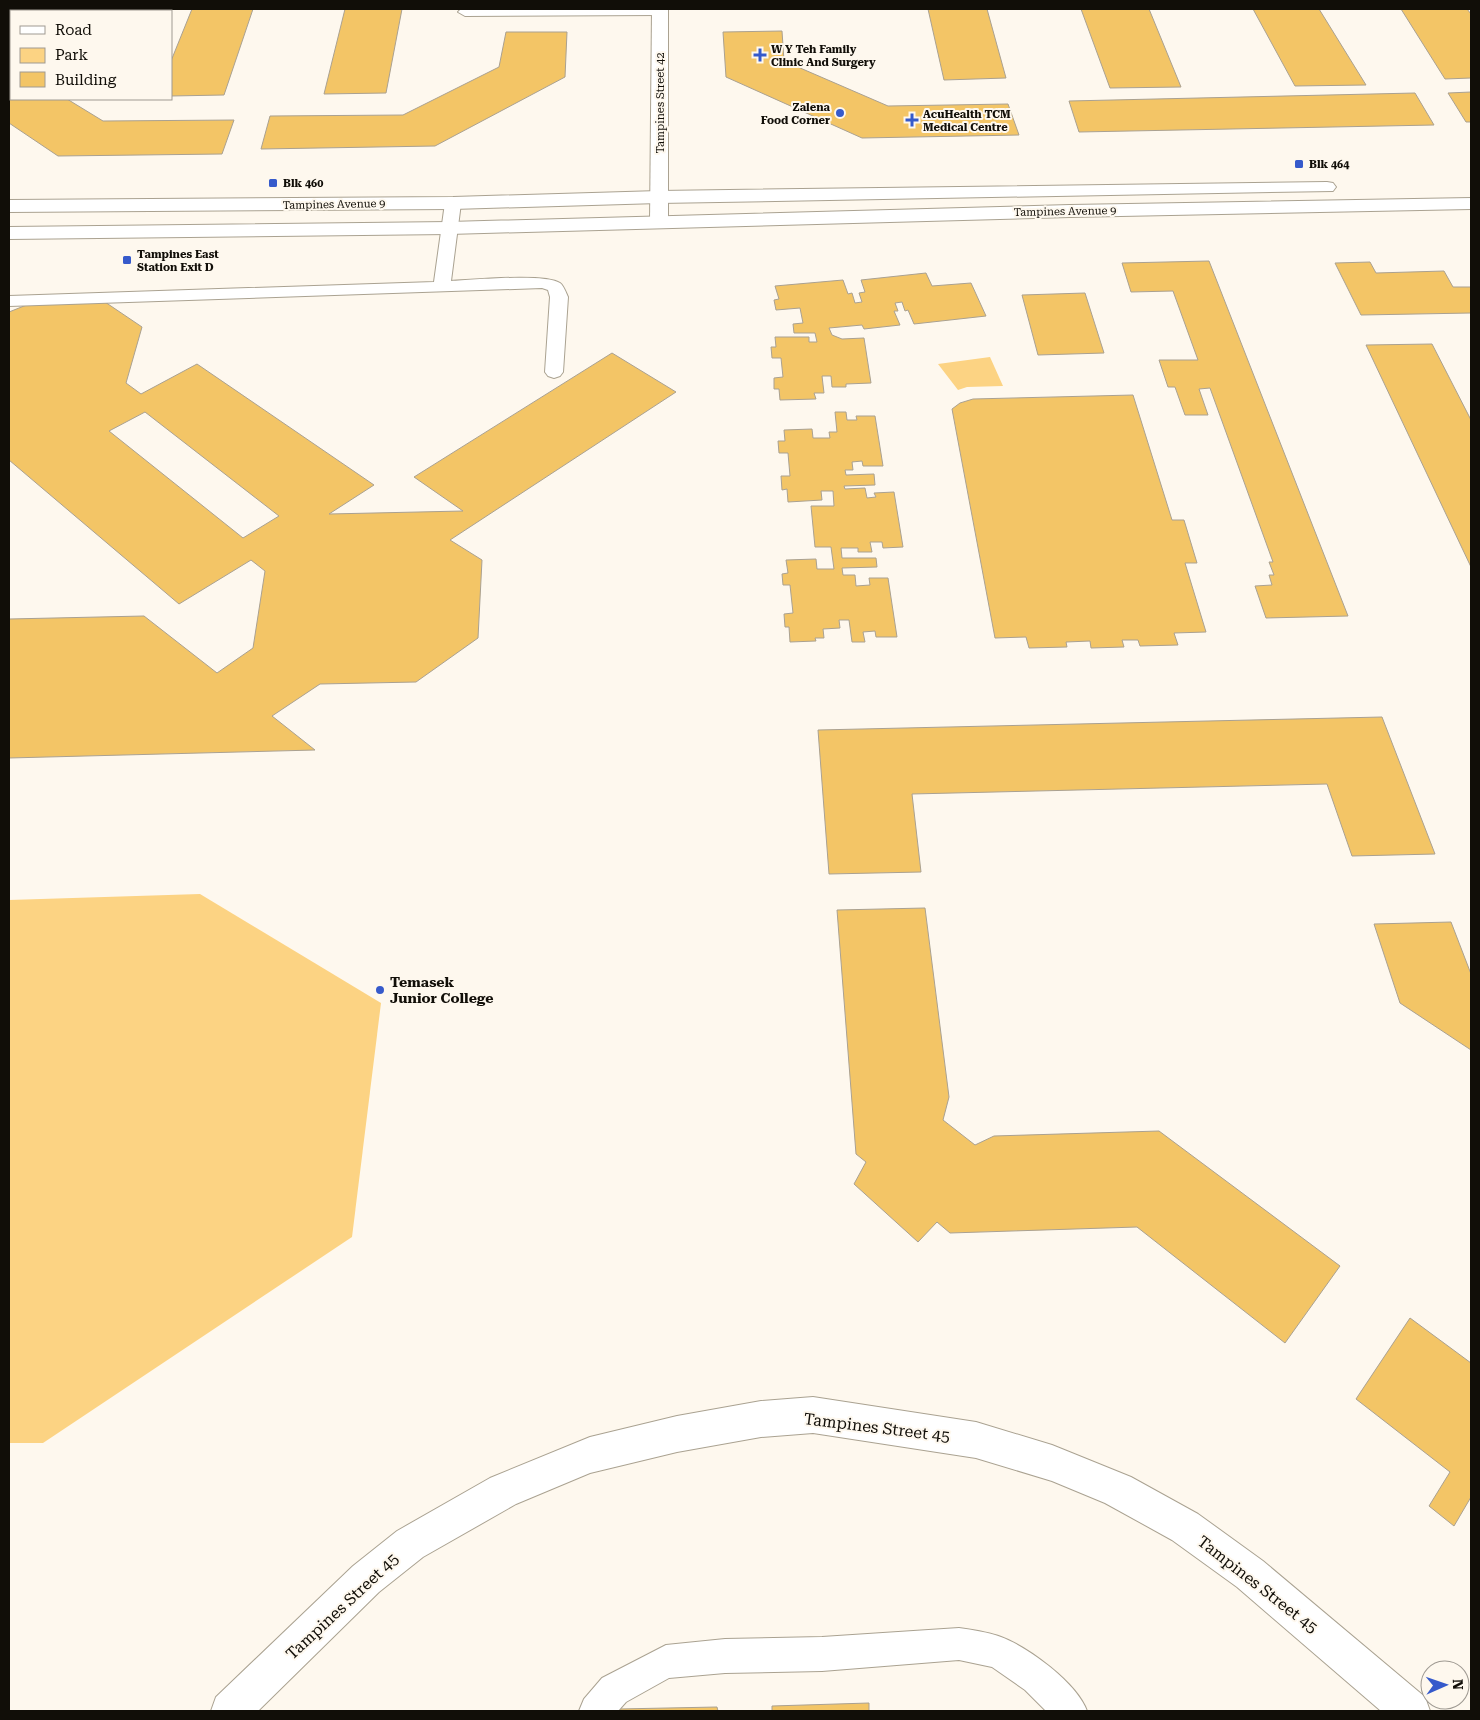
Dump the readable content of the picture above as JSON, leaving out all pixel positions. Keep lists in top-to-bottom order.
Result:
{
  "streets": {
    "main road": ["Tampines Street 42", "Tampines Avenue 9", "Tampines Street 45"]
  },
  "crossings": [
    ["Tampines Street 42", "Tampines Avenue 9"]
  ],
  "places": {
    "health": ["W Y Teh Family Clinic And Surgery", "AcuHealth TCM Medical Centre"],
    "other": ["Zalena Food Corner", "Temasek Junior College"],
    "transit": ["Blk 464", "Blk 460", "Tampines East Station Exit D"]
  },
  "legend": ["Road", "Park", "Building"],
  "north": "right"
}
